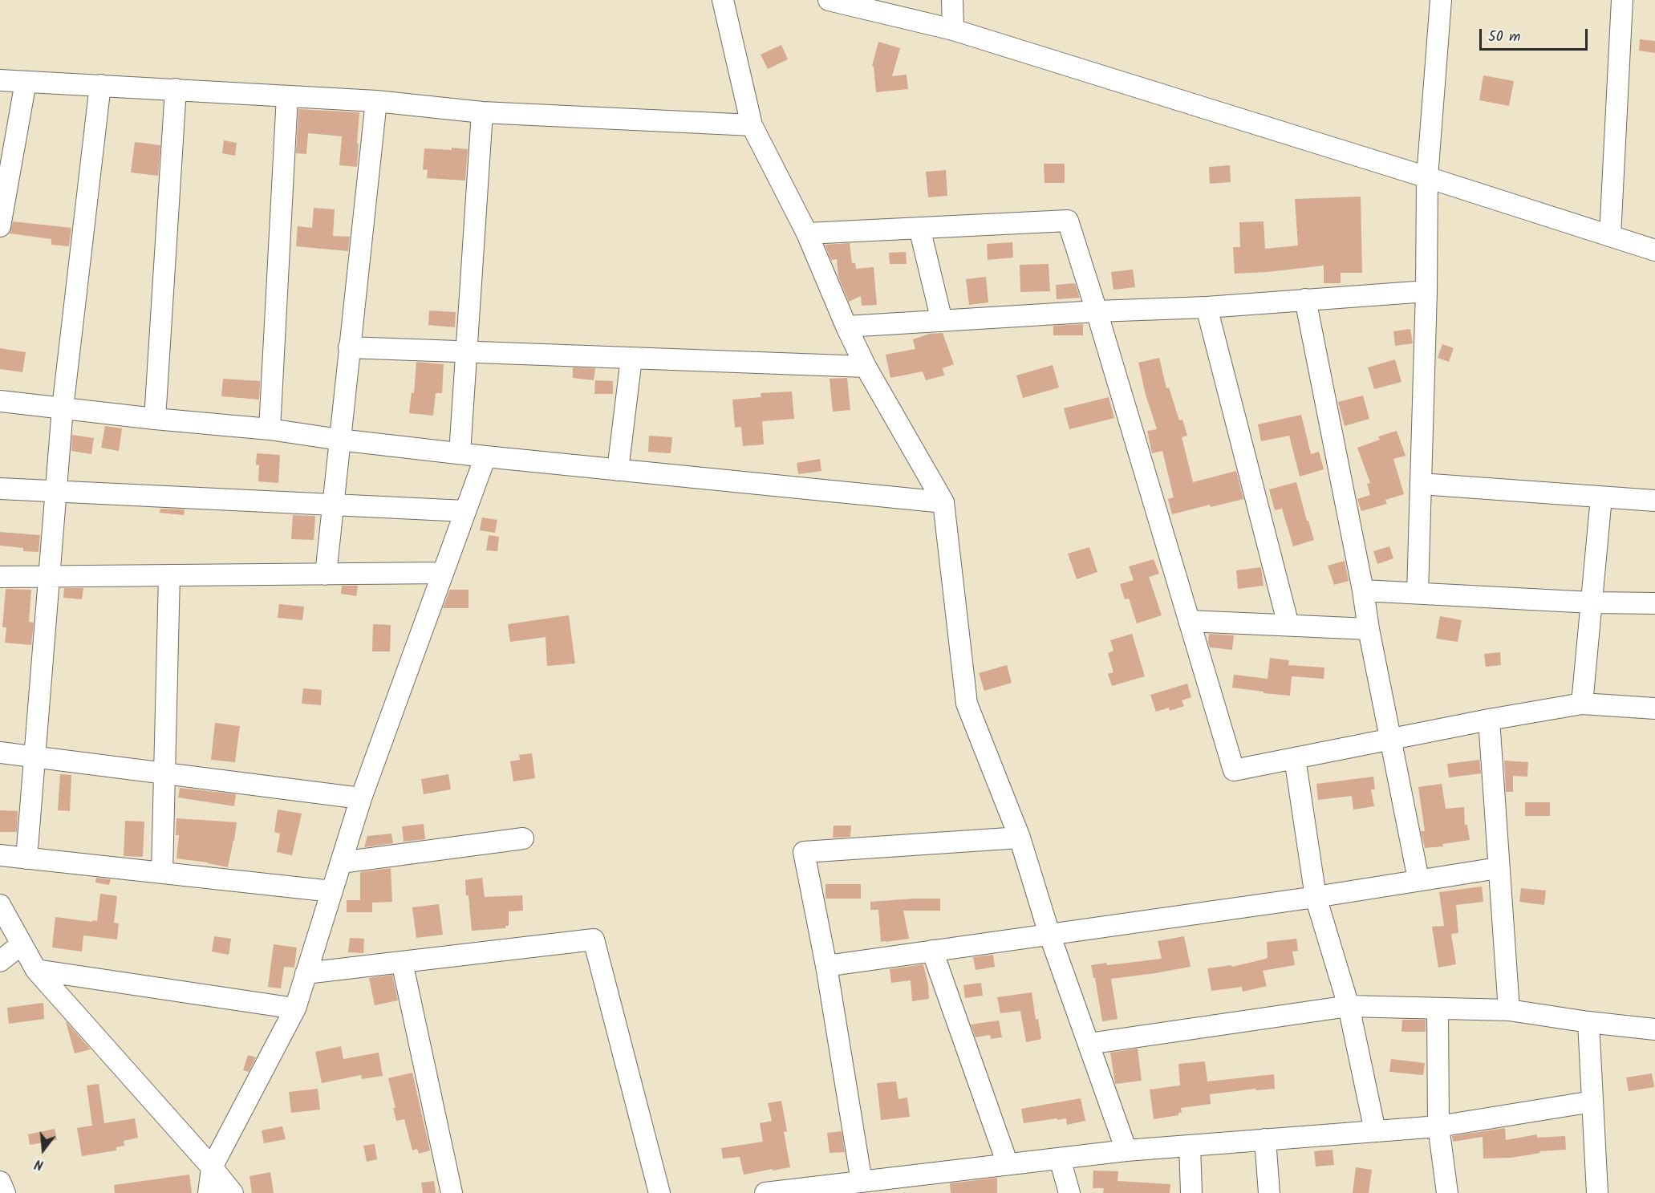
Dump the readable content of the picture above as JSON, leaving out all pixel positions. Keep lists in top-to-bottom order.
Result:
{
  "scale_bar": "50 m",
  "north": "bottom"
}
